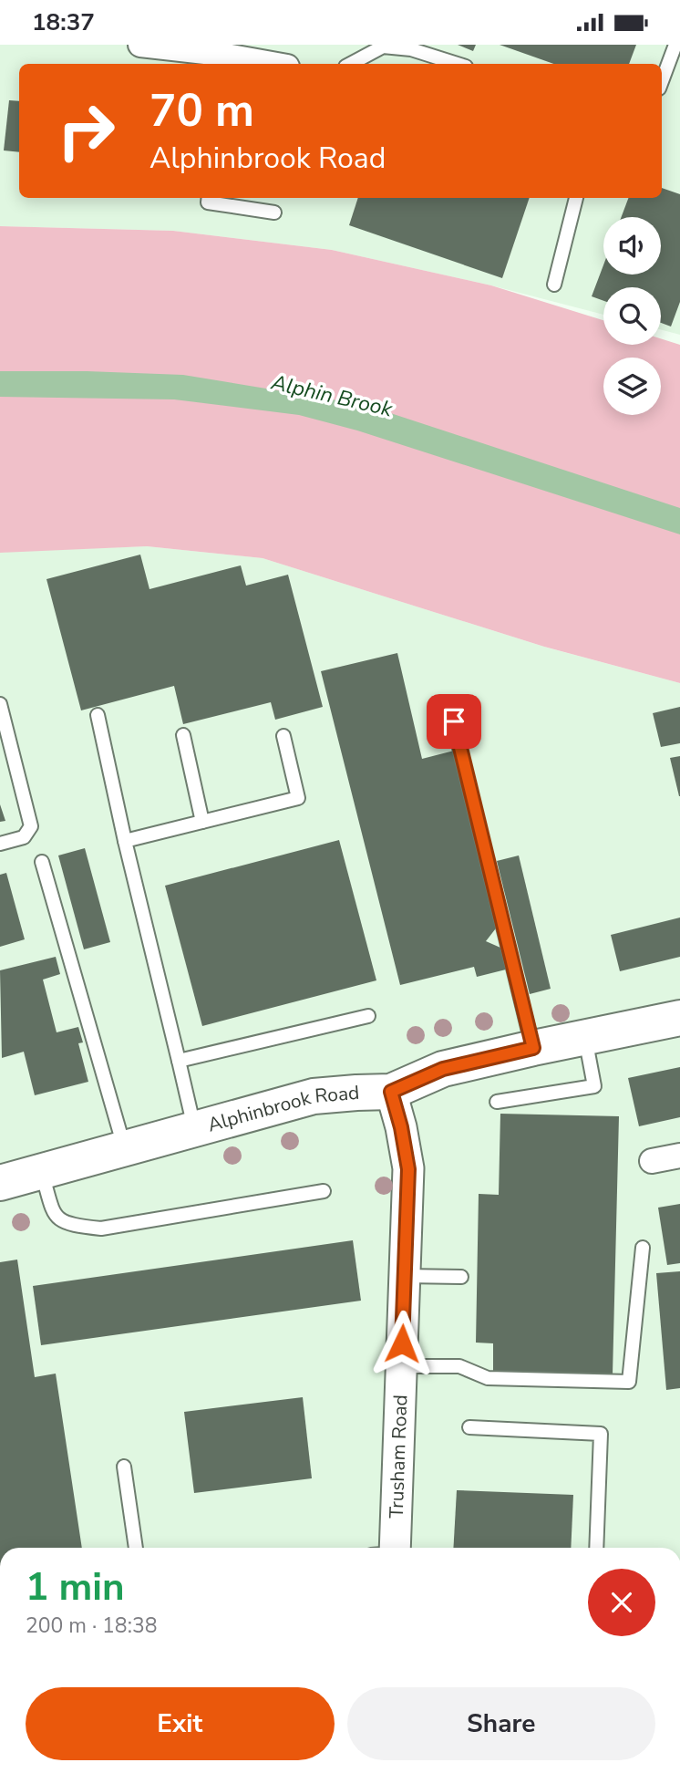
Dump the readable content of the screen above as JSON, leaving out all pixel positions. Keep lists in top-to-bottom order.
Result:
{
  "streets": {
    "main road": ["Alphinbrook Road"],
    "street": ["Trusham Road"]
  },
  "crossings": [
    ["Alphinbrook Road", "Trusham Road"]
  ],
  "water": ["Alphin Brook"],
  "page": {
    "status": "18:37",
    "turn": ["70 m", "Alphinbrook Road"],
    "heading": ["1 min", "200 m · 18:38"],
    "buttons": ["Exit", "Share"]
  }
}
